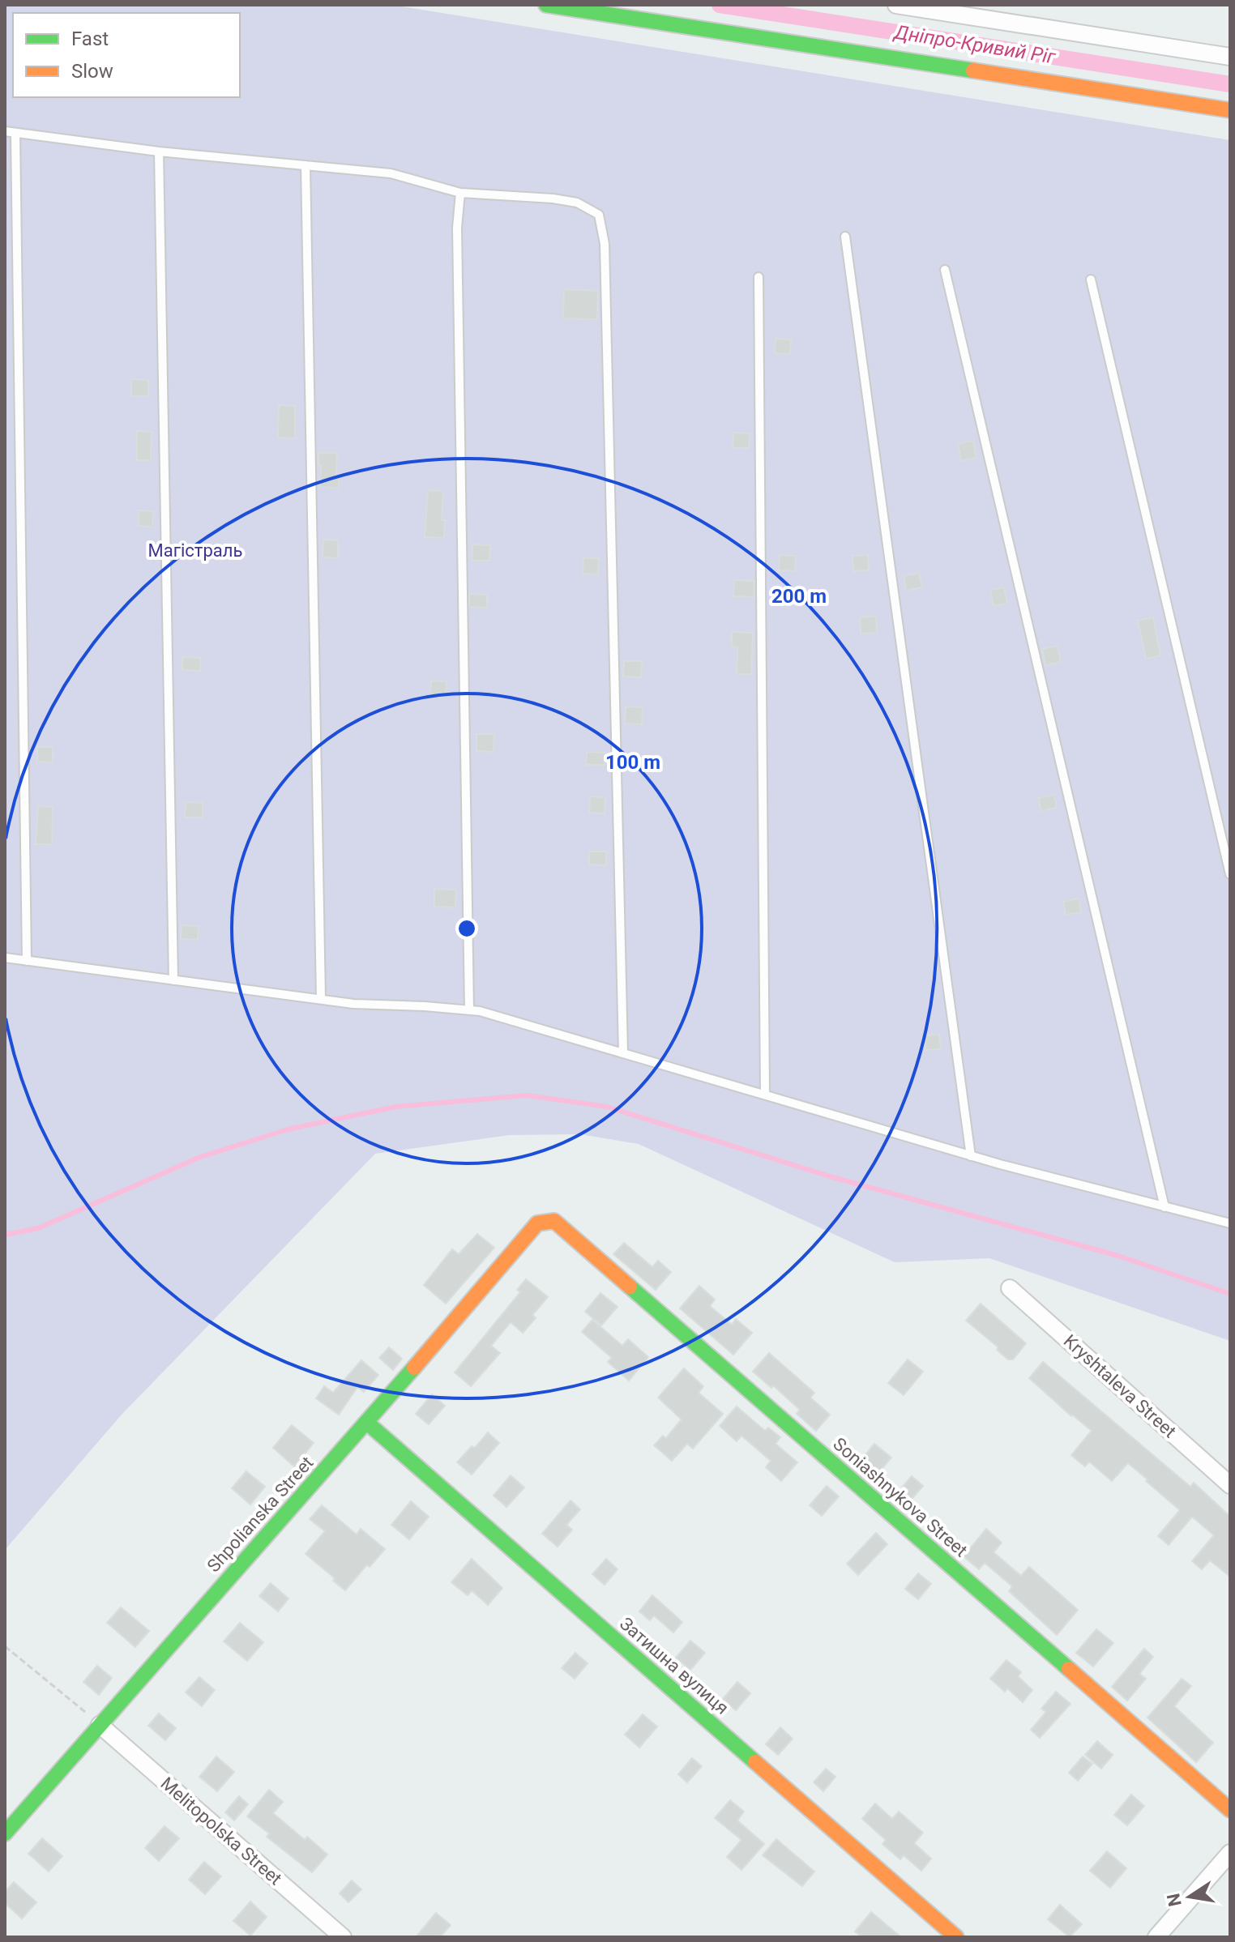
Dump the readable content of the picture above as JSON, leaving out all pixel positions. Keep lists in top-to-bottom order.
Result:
{
  "streets": {
    "street": [
      "Kryshtaleva Street",
      "Soniashnykova Street",
      "Shpolianska Street",
      "Затишна вулиця",
      "Melitopolska Street"
    ]
  },
  "crossings": [
    ["Soniashnykova Street", "Shpolianska Street"],
    ["Shpolianska Street", "Затишна вулиця"],
    ["Shpolianska Street", "Melitopolska Street"]
  ],
  "water": ["Дніпро-Кривий Ріг"],
  "parks": ["Магістраль"],
  "legend": ["Fast", "Slow"],
  "north": "left",
  "rings": ["200 m", "100 m"]
}
